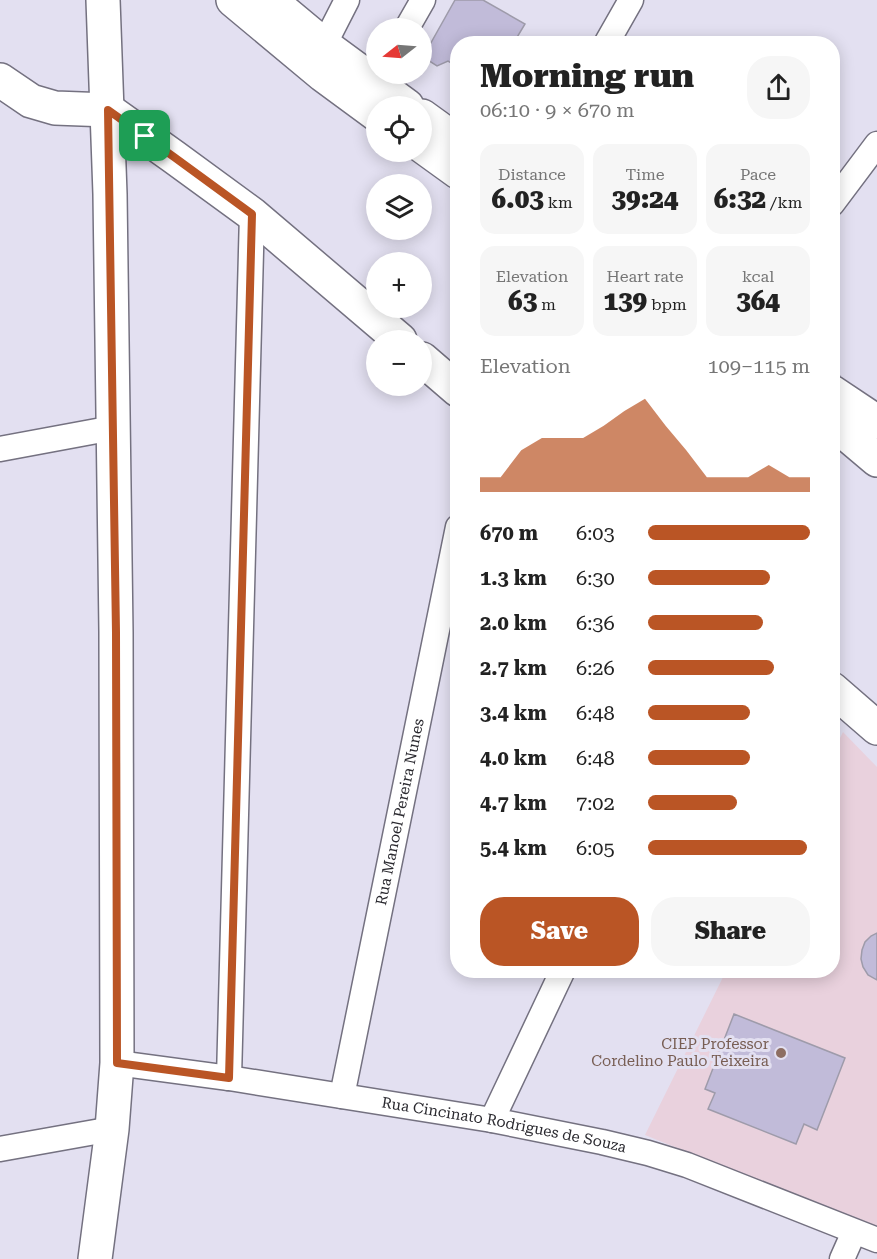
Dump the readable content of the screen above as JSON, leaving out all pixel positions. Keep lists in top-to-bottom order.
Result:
{
  "streets": {
    "street": ["Rua Manoel Pereira Nunes", "Rua Cincinato Rodrigues de Souza"]
  },
  "crossings": [
    ["Rua Manoel Pereira Nunes", "Rua Cincinato Rodrigues de Souza"]
  ],
  "places": ["CIEP Professor Cordelino Paulo Teixeira"],
  "north": "left",
  "page": {
    "map_buttons": ["+", "−"],
    "heading": ["Morning run", "06:10 · 9 × 670 m"],
    "stats": [
      ["Distance", "6.03 km"],
      ["Time", "39:24"],
      ["Pace", "6:32 /km"],
      ["Elevation", "63 m"],
      ["Heart rate", "139 bpm"],
      ["kcal", "364"]
    ],
    "chart": ["Elevation", "109–115 m"],
    "list": [
      {
        "name": "670 m",
        "note": "6:03"
      },
      {
        "name": "1.3 km",
        "note": "6:30"
      },
      {
        "name": "2.0 km",
        "note": "6:36"
      },
      {
        "name": "2.7 km",
        "note": "6:26"
      },
      {
        "name": "3.4 km",
        "note": "6:48"
      },
      {
        "name": "4.0 km",
        "note": "6:48"
      },
      {
        "name": "4.7 km",
        "note": "7:02"
      },
      {
        "name": "5.4 km",
        "note": "6:05"
      }
    ],
    "buttons": ["Save", "Share"]
  }
}
